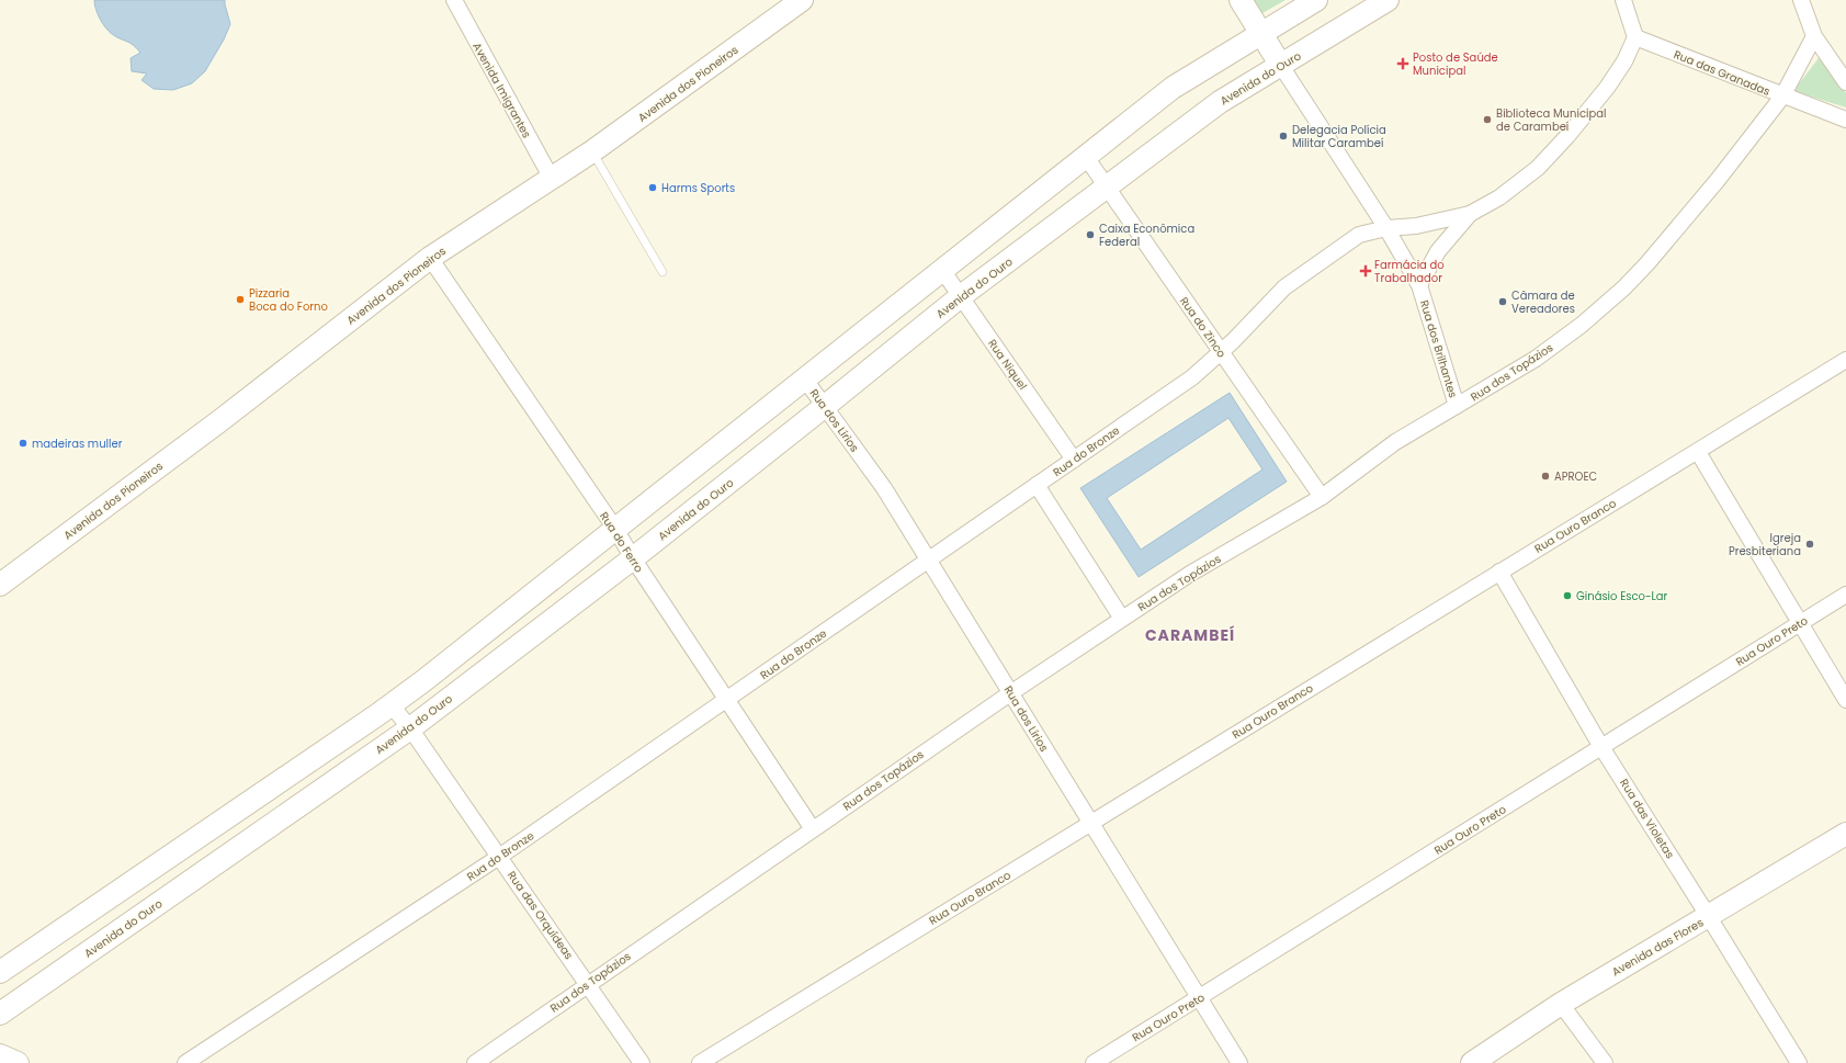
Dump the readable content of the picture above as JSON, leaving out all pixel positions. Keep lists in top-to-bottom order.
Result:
{
  "streets": {
    "street": [
      "Rua das Granadas",
      "Avenida do Ouro",
      "Avenida dos Pioneiros",
      "Avenida Imigrantes",
      "Rua do Zinco",
      "Rua dos Brilhantes",
      "Rua Niquel",
      "Rua dos Topázios",
      "Rua dos Lírios",
      "Rua do Bronze",
      "Rua Ouro Branco",
      "Rua do Ferro",
      "Rua Ouro Preto",
      "Rua das Violetas",
      "Rua das Orquídeas",
      "Avenida das Flores"
    ]
  },
  "crossings": [
    ["Rua das Granadas", "Rua dos Topázios"],
    ["Avenida do Ouro", "Rua do Zinco"],
    ["Avenida do Ouro", "Rua dos Brilhantes"],
    ["Avenida do Ouro", "Rua Niquel"],
    ["Avenida do Ouro", "Rua dos Lírios"],
    ["Avenida do Ouro", "Rua do Ferro"],
    ["Avenida do Ouro", "Rua das Orquídeas"],
    ["Avenida dos Pioneiros", "Avenida Imigrantes"],
    ["Avenida dos Pioneiros", "Rua do Ferro"],
    ["Rua do Zinco", "Rua dos Topázios"],
    ["Rua do Zinco", "Rua do Bronze"],
    ["Rua dos Brilhantes", "Rua dos Topázios"],
    ["Rua dos Brilhantes", "Rua do Bronze"],
    ["Rua Niquel", "Rua do Bronze"],
    ["Rua dos Topázios", "Rua dos Lírios"],
    ["Rua dos Topázios", "Rua do Ferro"],
    ["Rua dos Topázios", "Rua das Orquídeas"],
    ["Rua dos Lírios", "Rua do Bronze"],
    ["Rua dos Lírios", "Rua Ouro Branco"],
    ["Rua dos Lírios", "Rua Ouro Preto"],
    ["Rua do Bronze", "Rua do Ferro"],
    ["Rua do Bronze", "Rua das Orquídeas"],
    ["Rua Ouro Branco", "Rua das Violetas"],
    ["Rua Ouro Preto", "Rua das Violetas"],
    ["Rua das Violetas", "Avenida das Flores"]
  ],
  "districts": ["CARAMBEÍ"],
  "places": {
    "health": ["Posto de Saúde Municipal", "Farmácia do Trabalhador"],
    "other": [
      "Biblioteca Municipal de Carambeí",
      "Delegacia Polícia Militar Carambeí",
      "Harms Sports",
      "Caixa Econômica Federal",
      "Pizzaria Boca do Forno",
      "Câmara de Vereadores",
      "madeiras muller",
      "APROEC",
      "Igreja Presbiteriana",
      "Ginásio Esco-Lar"
    ]
  }
}
